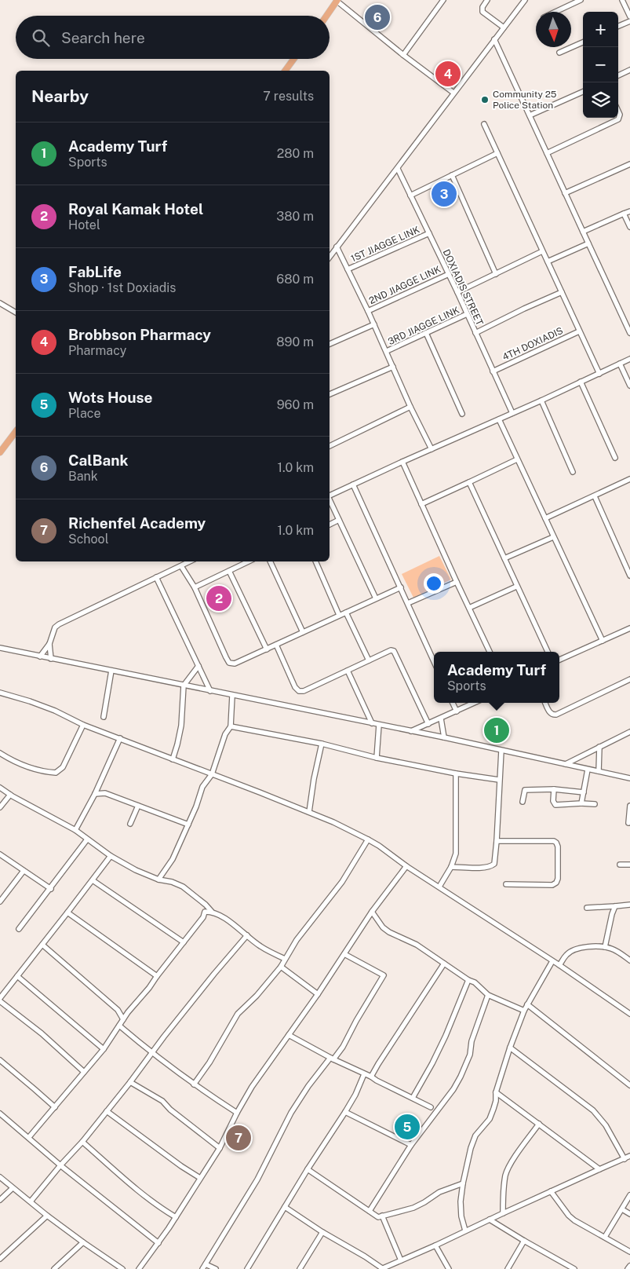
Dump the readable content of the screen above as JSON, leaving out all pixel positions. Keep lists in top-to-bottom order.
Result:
{
  "streets": {
    "street": [
      "1ST JIAGGE LINK",
      "2ND JIAGGE LINK",
      "DOXIADIS STREET",
      "3RD JIAGGE LINK",
      "4TH DOXIADIS"
    ]
  },
  "crossings": [
    ["1ST JIAGGE LINK", "DOXIADIS STREET"],
    ["2ND JIAGGE LINK", "DOXIADIS STREET"],
    ["DOXIADIS STREET", "3RD JIAGGE LINK"],
    ["DOXIADIS STREET", "4TH DOXIADIS"]
  ],
  "places": ["Community 25 Police Station"],
  "north": "bottom",
  "page": {
    "pins": [
      "6",
      "4",
      "3",
      "2",
      "1",
      "5",
      "7"
    ],
    "map_buttons": ["+", "−"],
    "search": "Search here",
    "heading": ["Nearby", "7 results"],
    "list": [
      {
        "mark": "1",
        "name": "Academy Turf",
        "note": "Sports",
        "value": "280 m"
      },
      {
        "mark": "2",
        "name": "Royal Kamak Hotel",
        "note": "Hotel",
        "value": "380 m"
      },
      {
        "mark": "3",
        "name": "FabLife",
        "note": "Shop · 1st Doxiadis",
        "value": "680 m"
      },
      {
        "mark": "4",
        "name": "Brobbson Pharmacy",
        "note": "Pharmacy",
        "value": "890 m"
      },
      {
        "mark": "5",
        "name": "Wots House",
        "note": "Place",
        "value": "960 m"
      },
      {
        "mark": "6",
        "name": "CalBank",
        "note": "Bank",
        "value": "1.0 km"
      },
      {
        "mark": "7",
        "name": "Richenfel Academy",
        "note": "School",
        "value": "1.0 km"
      }
    ],
    "popup": ["Academy Turf", "Sports"]
  }
}
